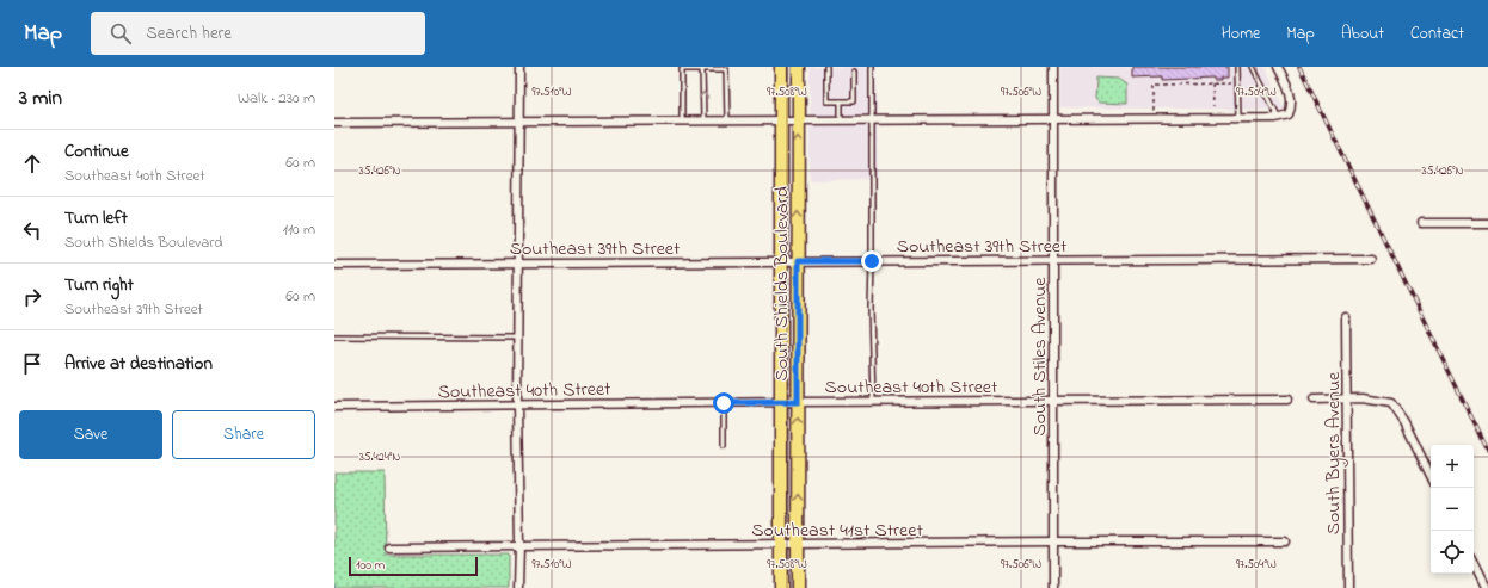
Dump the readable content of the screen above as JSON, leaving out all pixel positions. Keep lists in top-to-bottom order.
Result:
{
  "streets": {
    "main road": ["South Shields Boulevard"],
    "street": [
      "Southeast 39th Street",
      "South Stiles Avenue",
      "Southeast 40th Street",
      "South Byers Avenue",
      "Southeast 41st Street"
    ]
  },
  "crossings": [
    ["Southeast 39th Street", "South Shields Boulevard"],
    ["Southeast 39th Street", "South Stiles Avenue"],
    ["South Shields Boulevard", "Southeast 40th Street"],
    ["South Shields Boulevard", "Southeast 41st Street"],
    ["South Stiles Avenue", "Southeast 40th Street"],
    ["South Stiles Avenue", "Southeast 41st Street"]
  ],
  "scale_bar": "100 m",
  "page": {
    "header": "Map",
    "search": "Search here",
    "nav": [
      "Home",
      "Map",
      "About",
      "Contact"
    ],
    "heading": ["3 min", "Walk · 230 m"],
    "list": [
      ["Continue", "Southeast 40th Street", "60 m"],
      ["Turn left", "South Shields Boulevard", "110 m"],
      ["Turn right", "Southeast 39th Street", "60 m"],
      "Arrive at destination"
    ],
    "buttons": ["Save", "Share"],
    "map_buttons": ["+", "−"],
    "scale": "100 m"
  },
  "coordinates": [
    "97.510°W",
    "97.508°W",
    "97.506°W",
    "97.504°W",
    "35.426°N",
    "35.424°N"
  ]
}
